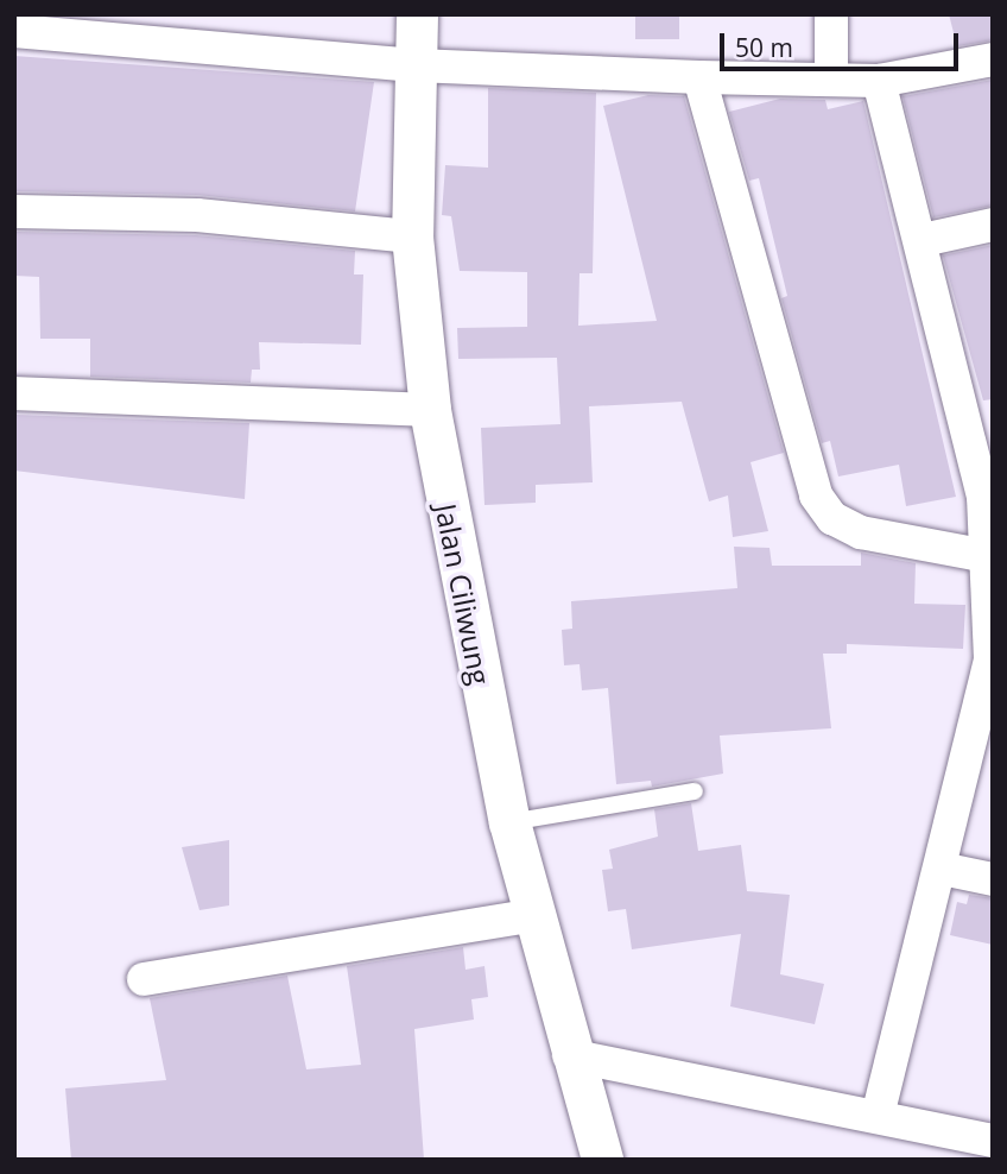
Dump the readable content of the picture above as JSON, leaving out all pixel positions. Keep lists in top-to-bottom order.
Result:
{
  "streets": {
    "street": ["Jalan Ciliwung"]
  },
  "scale_bar": "50 m"
}
